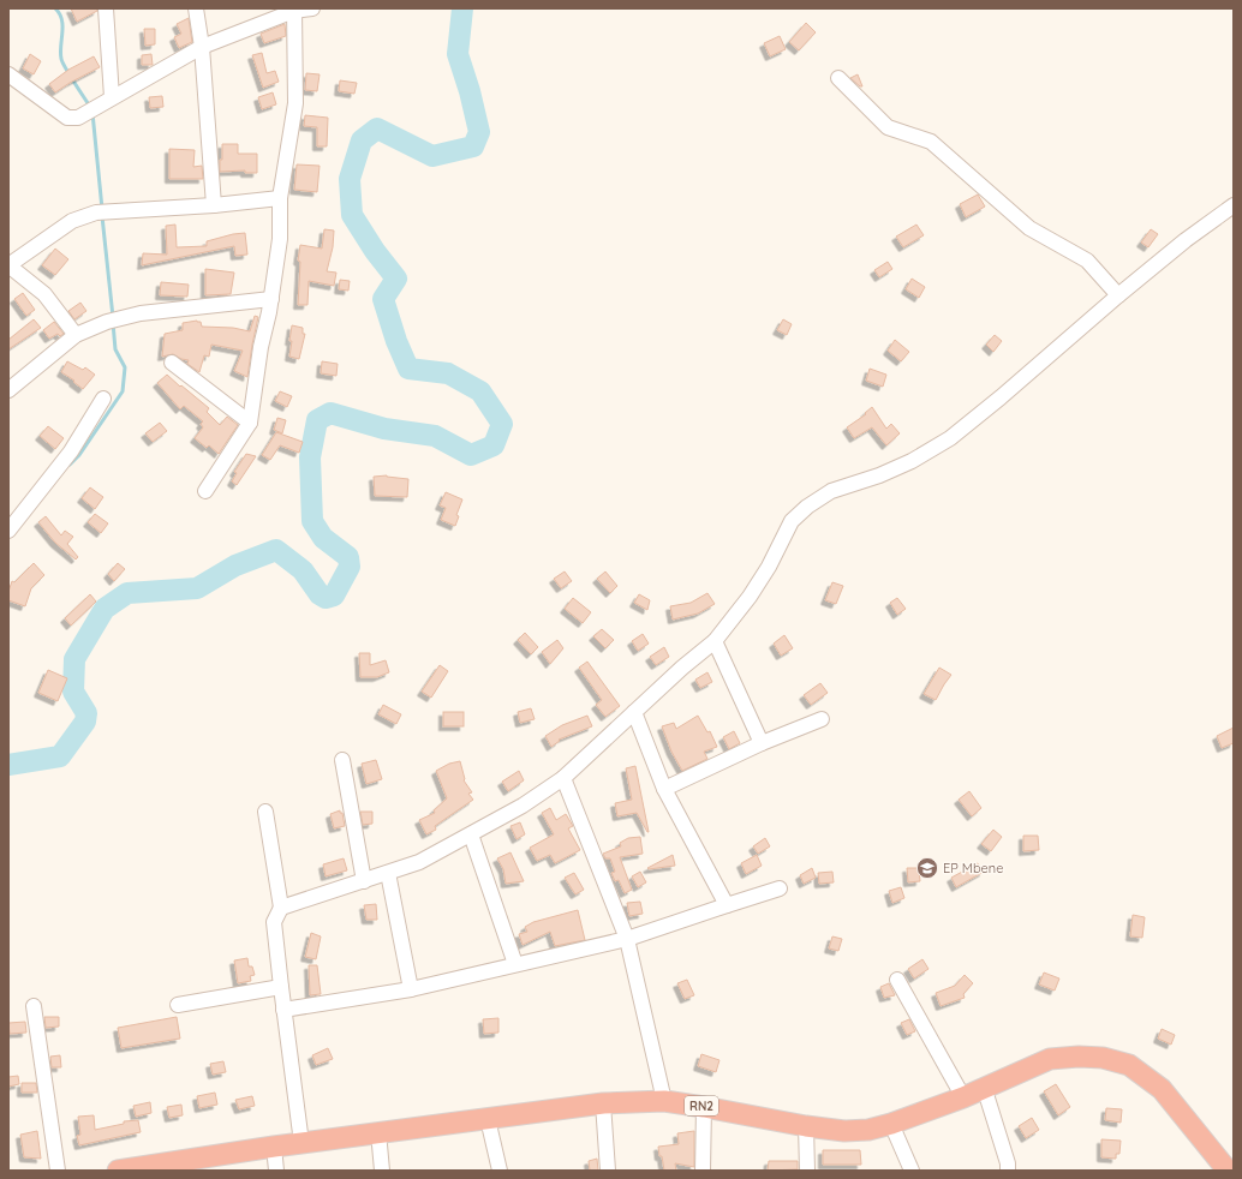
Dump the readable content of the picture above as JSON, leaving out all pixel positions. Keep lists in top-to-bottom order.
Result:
{
  "streets": {
    "highway": ["RN2"]
  },
  "places": {
    "school or university": ["EP Mbene"]
  }
}
